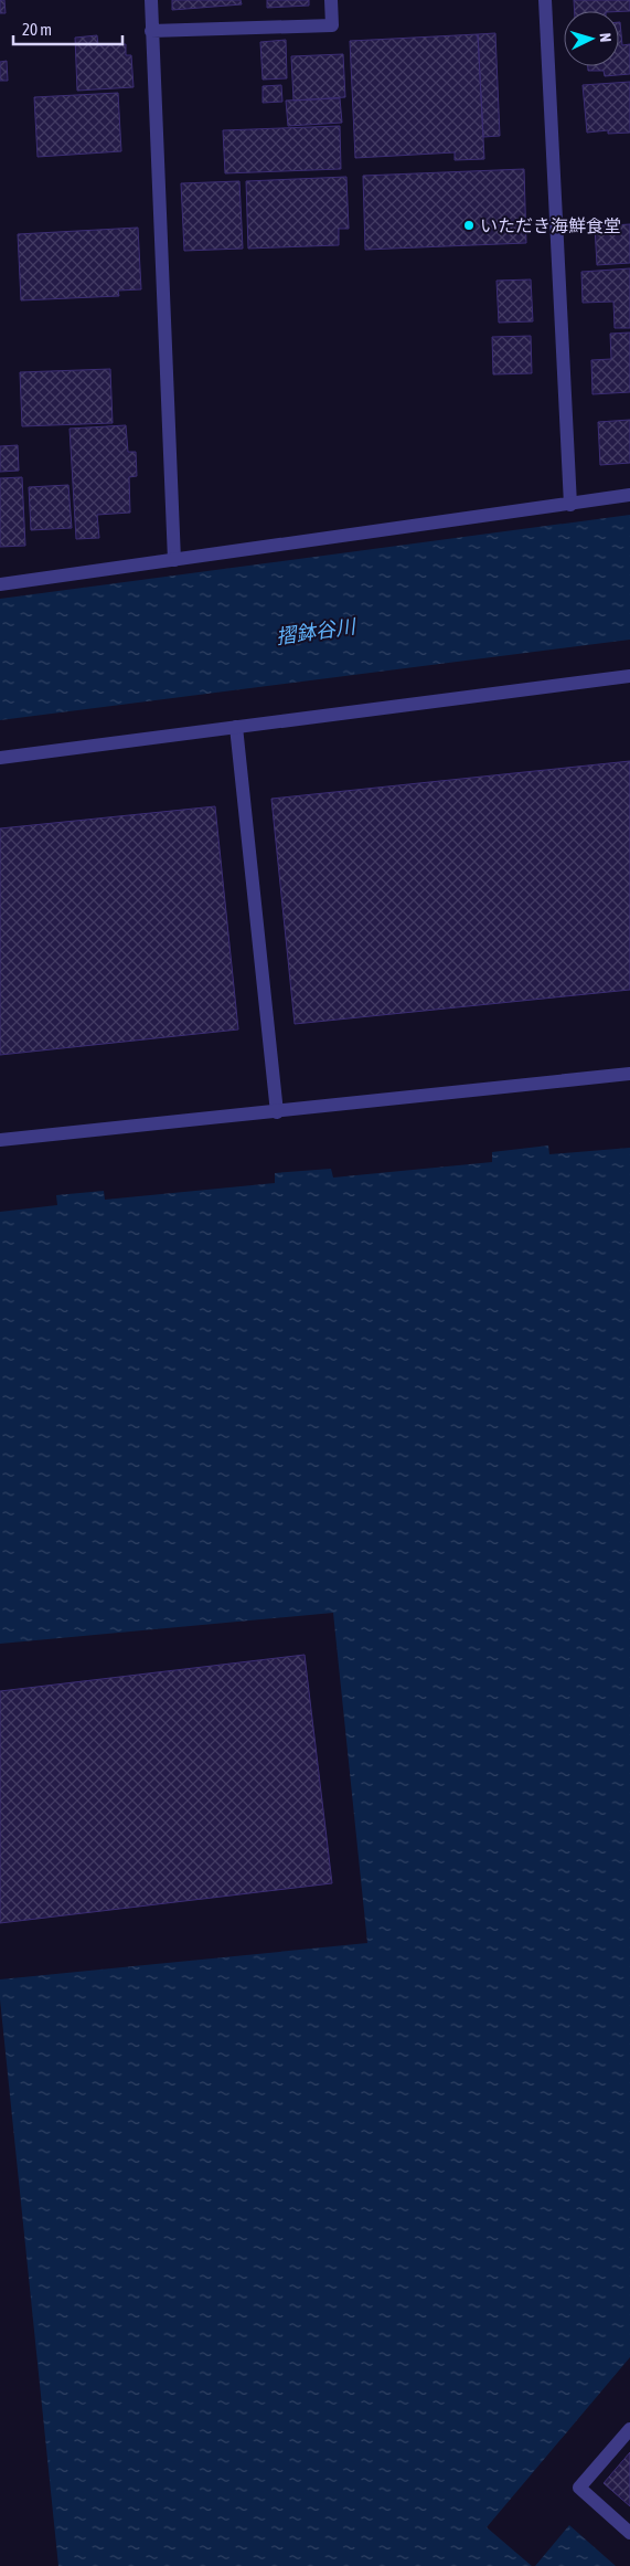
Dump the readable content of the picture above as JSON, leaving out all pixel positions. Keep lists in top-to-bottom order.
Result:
{
  "water": ["摺鉢谷川"],
  "places": ["いただき海鮮食堂"],
  "scale_bar": "20 m",
  "north": "right"
}
